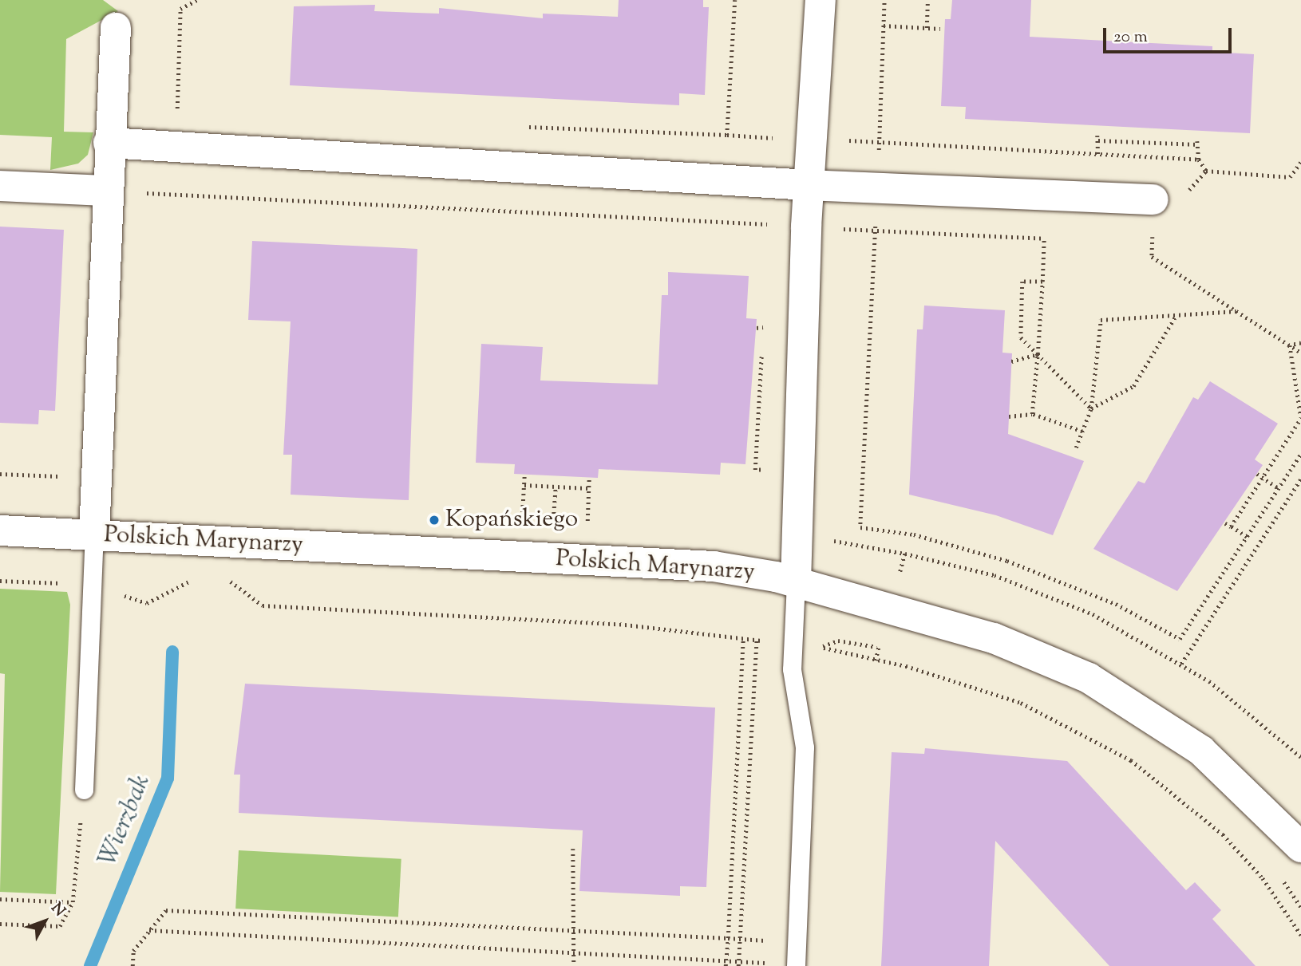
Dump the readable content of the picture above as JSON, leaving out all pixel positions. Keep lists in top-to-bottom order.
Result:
{
  "streets": {
    "street": ["Polskich Marynarzy"]
  },
  "water": ["Wierzbak"],
  "places": ["Kopańskiego"],
  "scale_bar": "20 m",
  "north": "top right"
}
